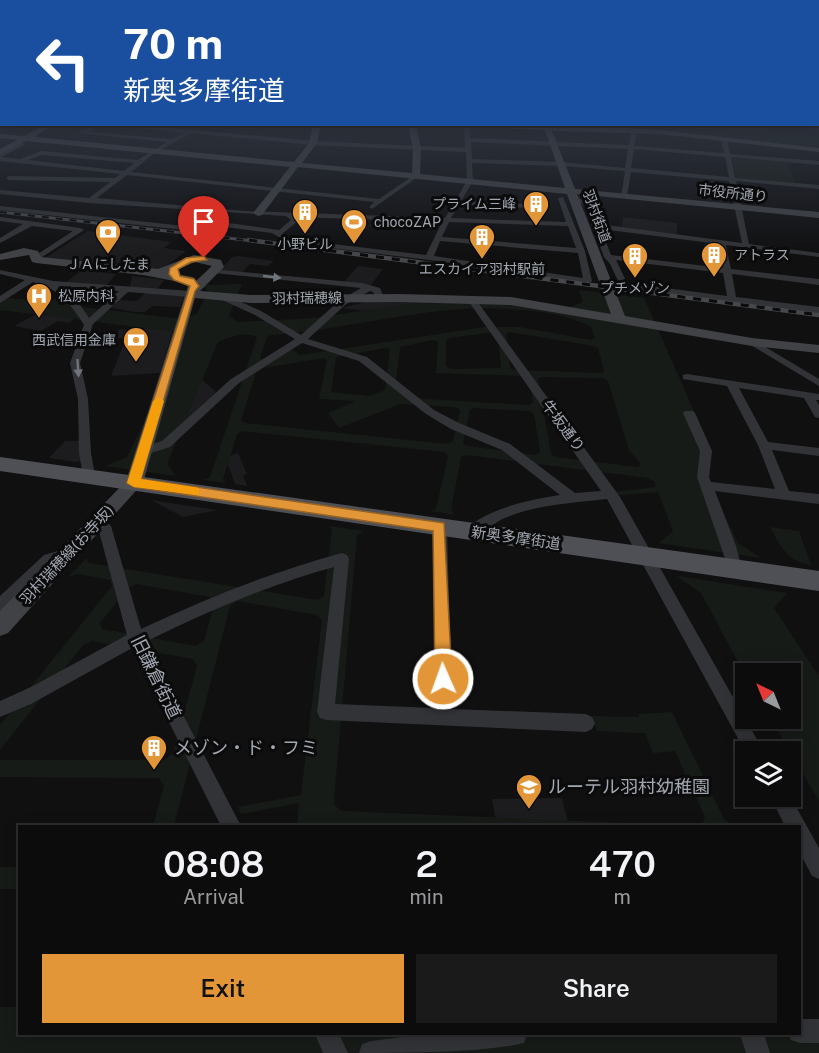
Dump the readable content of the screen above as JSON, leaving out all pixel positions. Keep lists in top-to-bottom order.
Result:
{
  "streets": {
    "main road": ["新奥多摩街道"],
    "street": [
      "市役所通り",
      "羽村街道",
      "羽村瑞穂線",
      "牛坂通り",
      "羽村瑞穂線(お寺坂)",
      "旧鎌倉街道"
    ]
  },
  "crossings": [
    ["市役所通り", "羽村街道"],
    ["羽村街道", "羽村瑞穂線"],
    ["羽村瑞穂線", "牛坂通り"],
    ["牛坂通り", "新奥多摩街道"],
    ["新奥多摩街道", "羽村瑞穂線(お寺坂)"],
    ["羽村瑞穂線(お寺坂)", "旧鎌倉街道"]
  ],
  "places": {
    "building": [
      "プライム三峰",
      "小野ビル",
      "エスカイア羽村駅前",
      "アトラス",
      "プチメゾン",
      "メゾン・ド・フミ"
    ],
    "sports": ["chocoZAP"],
    "bank": ["ＪＡにしたま", "西武信用金庫"],
    "hospital": ["松原内科"],
    "school or university": ["ルーテル羽村幼稚園"]
  },
  "north": "top left",
  "page": {
    "turn": ["70 m", "新奥多摩街道"],
    "eta": [
      "08:08",
      "Arrival",
      "2",
      "min",
      "470",
      "m"
    ],
    "buttons": ["Exit", "Share"]
  }
}
